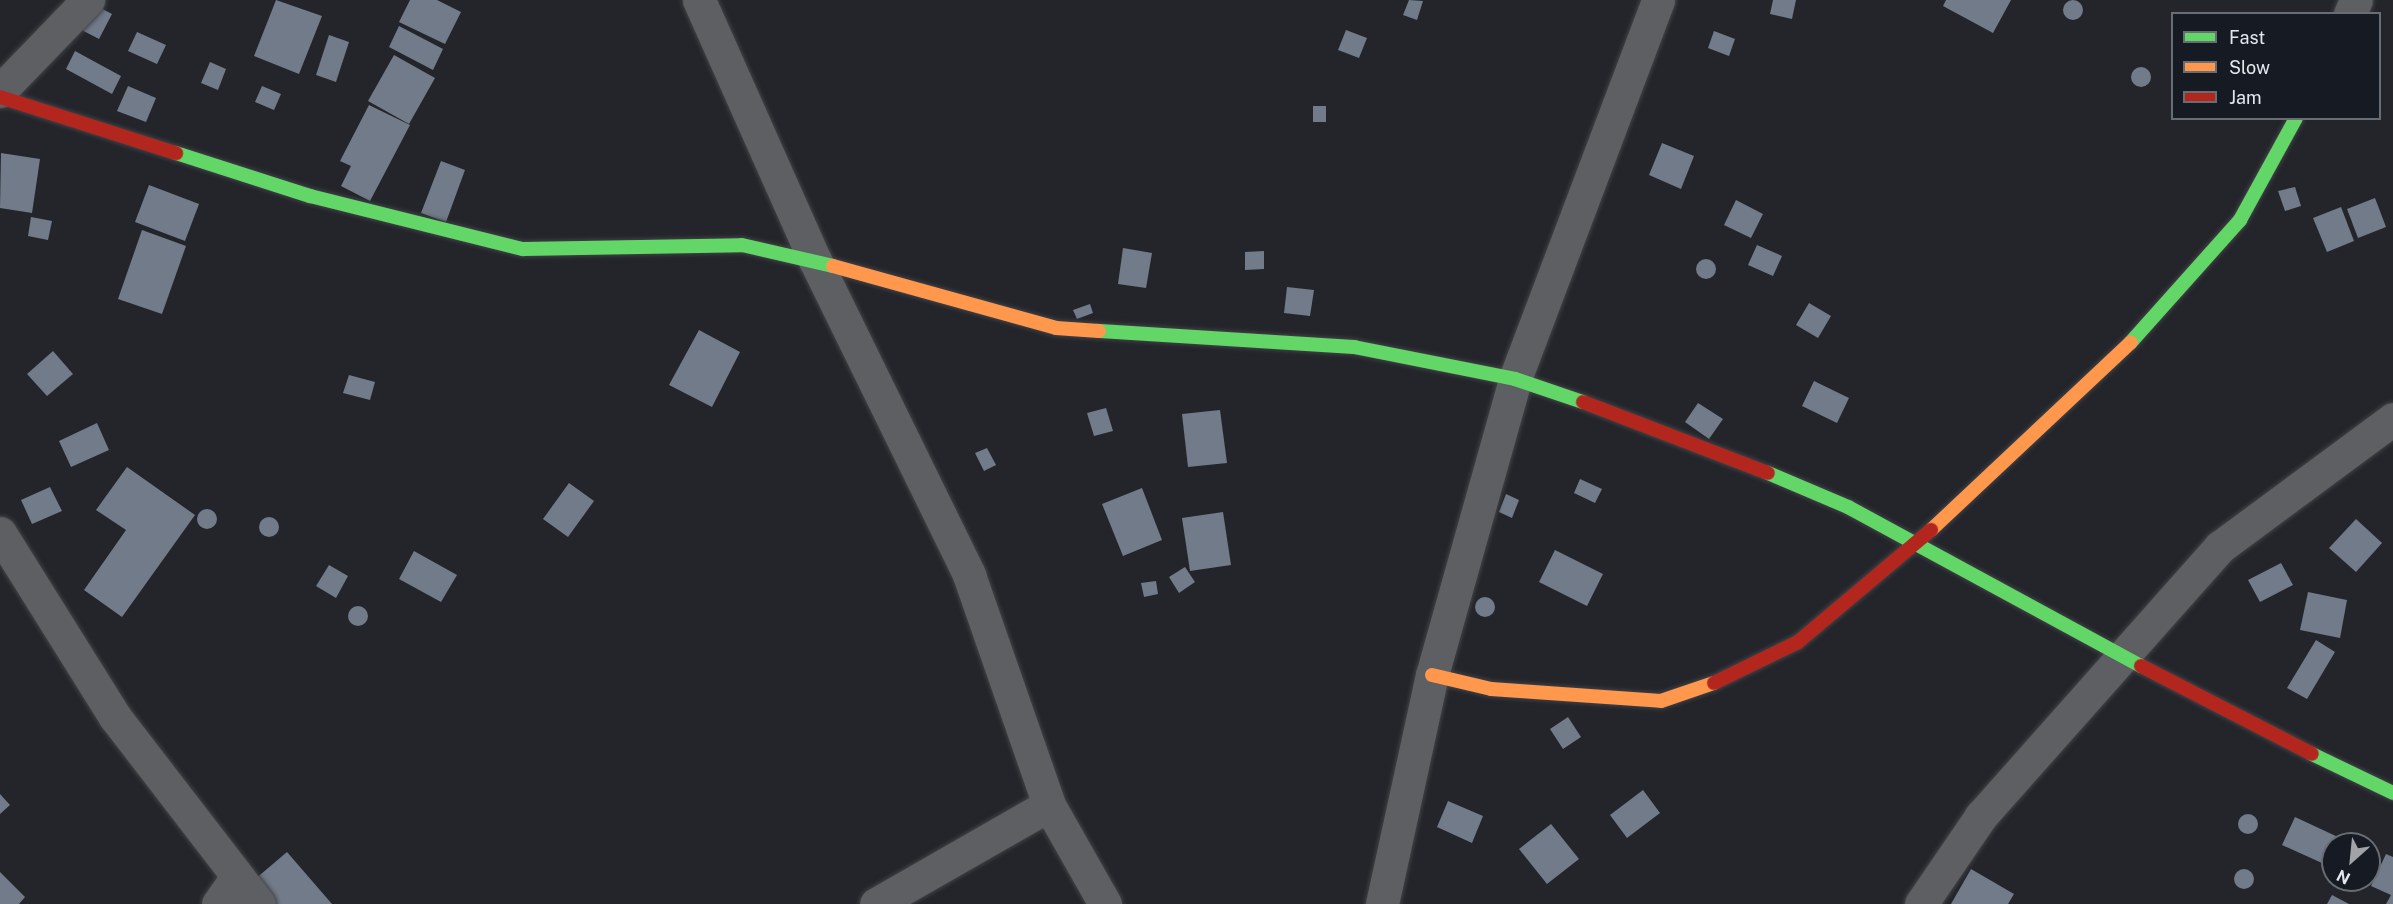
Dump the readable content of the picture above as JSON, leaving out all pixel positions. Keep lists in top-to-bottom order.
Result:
{
  "legend": ["Fast", "Slow", "Jam"],
  "north": "bottom left"
}
